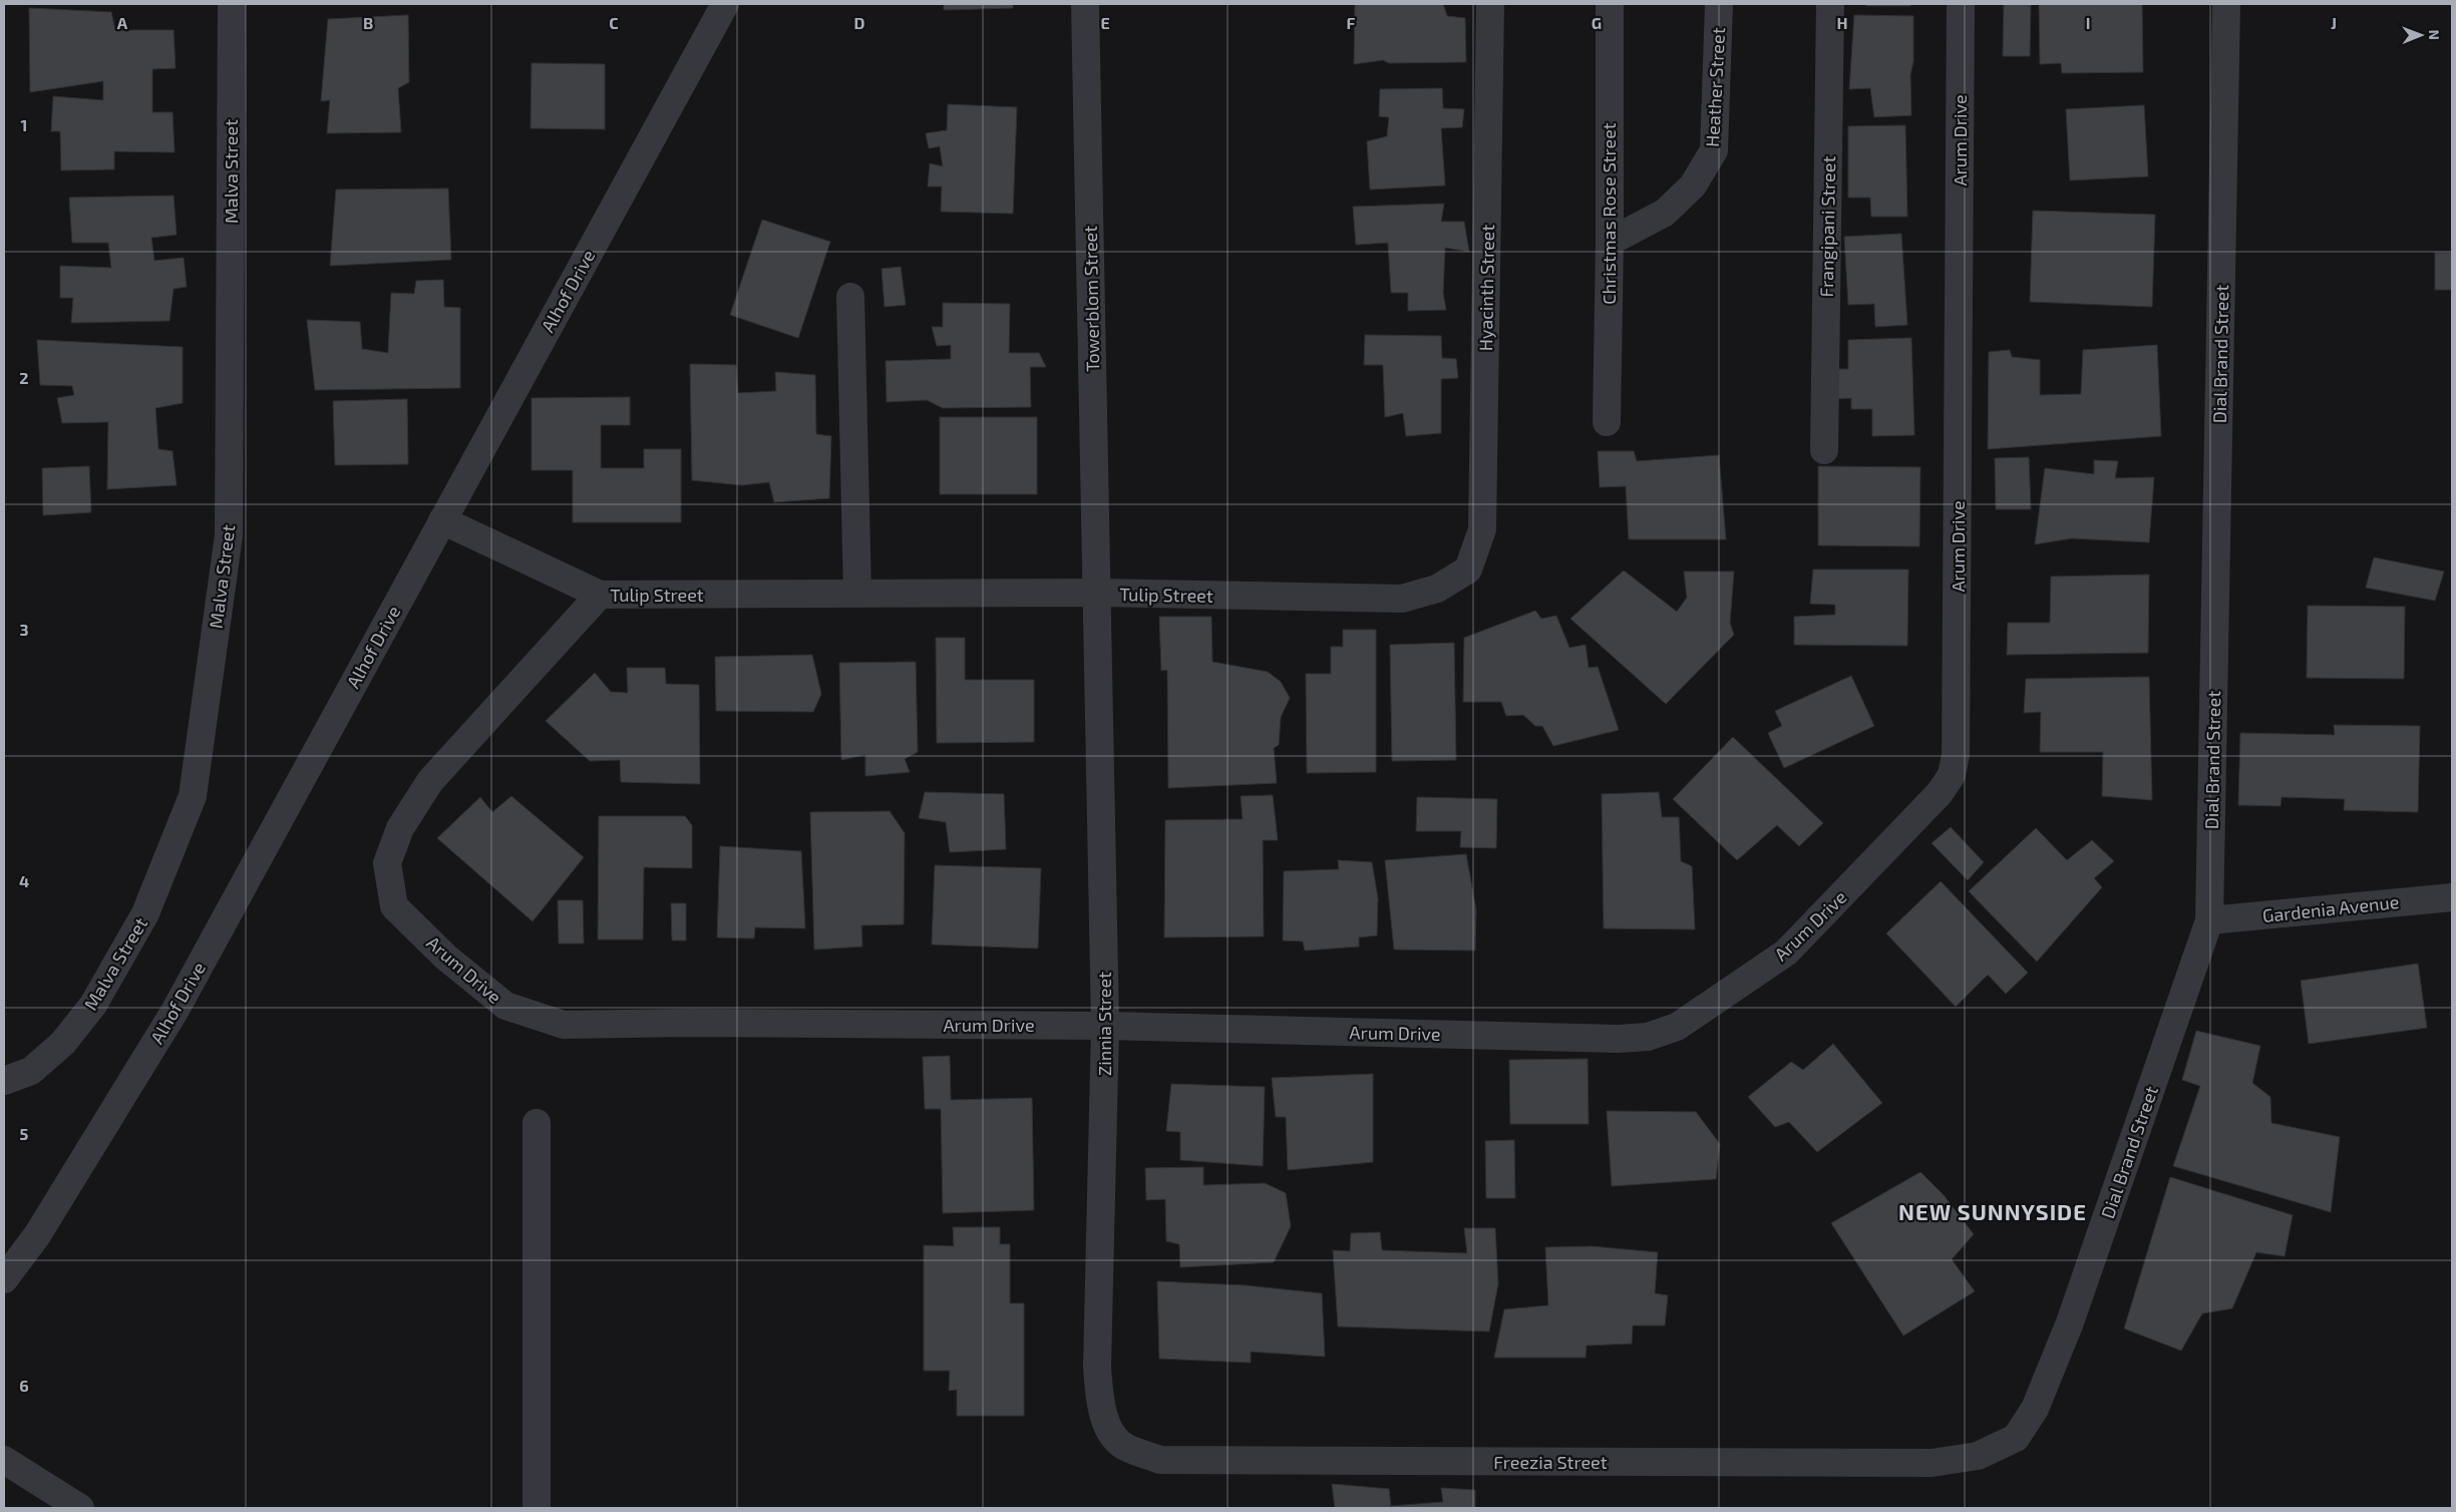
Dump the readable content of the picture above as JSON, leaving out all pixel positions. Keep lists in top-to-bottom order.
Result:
{
  "streets": {
    "street": [
      "Heather Street",
      "Arum Drive",
      "Malva Street",
      "Christmas Rose Street",
      "Frangipani Street",
      "Hyacinth Street",
      "Alhof Drive",
      "Towerblom Street",
      "Dial Brand Street",
      "Tulip Street",
      "Gardenia Avenue",
      "Zinnia Street",
      "Freezia Street"
    ]
  },
  "crossings": [
    ["Heather Street", "Christmas Rose Street"],
    ["Arum Drive", "Tulip Street"],
    ["Arum Drive", "Zinnia Street"],
    ["Hyacinth Street", "Tulip Street"],
    ["Alhof Drive", "Tulip Street"],
    ["Towerblom Street", "Tulip Street"],
    ["Towerblom Street", "Zinnia Street"],
    ["Dial Brand Street", "Gardenia Avenue"],
    ["Dial Brand Street", "Freezia Street"],
    ["Tulip Street", "Zinnia Street"],
    ["Zinnia Street", "Freezia Street"]
  ],
  "districts": ["NEW SUNNYSIDE"],
  "north": "right",
  "grid": {
    "columns": [
      "A",
      "B",
      "C",
      "D",
      "E",
      "F",
      "G",
      "H",
      "I",
      "J"
    ],
    "rows": [
      "1",
      "2",
      "3",
      "4",
      "5",
      "6"
    ]
  }
}
